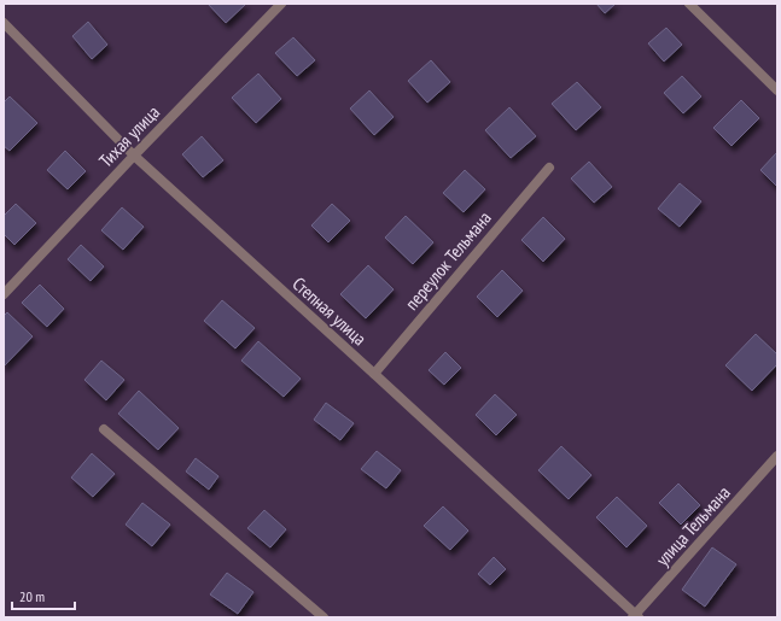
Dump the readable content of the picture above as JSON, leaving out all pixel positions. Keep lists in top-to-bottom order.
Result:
{
  "streets": {
    "street": [
      "Тихая улица",
      "переулок Тельмана",
      "Степная улица",
      "улица Тельмана"
    ]
  },
  "crossings": [
    ["Тихая улица", "Степная улица"],
    ["переулок Тельмана", "Степная улица"],
    ["Степная улица", "улица Тельмана"]
  ],
  "scale_bar": "20 m"
}
